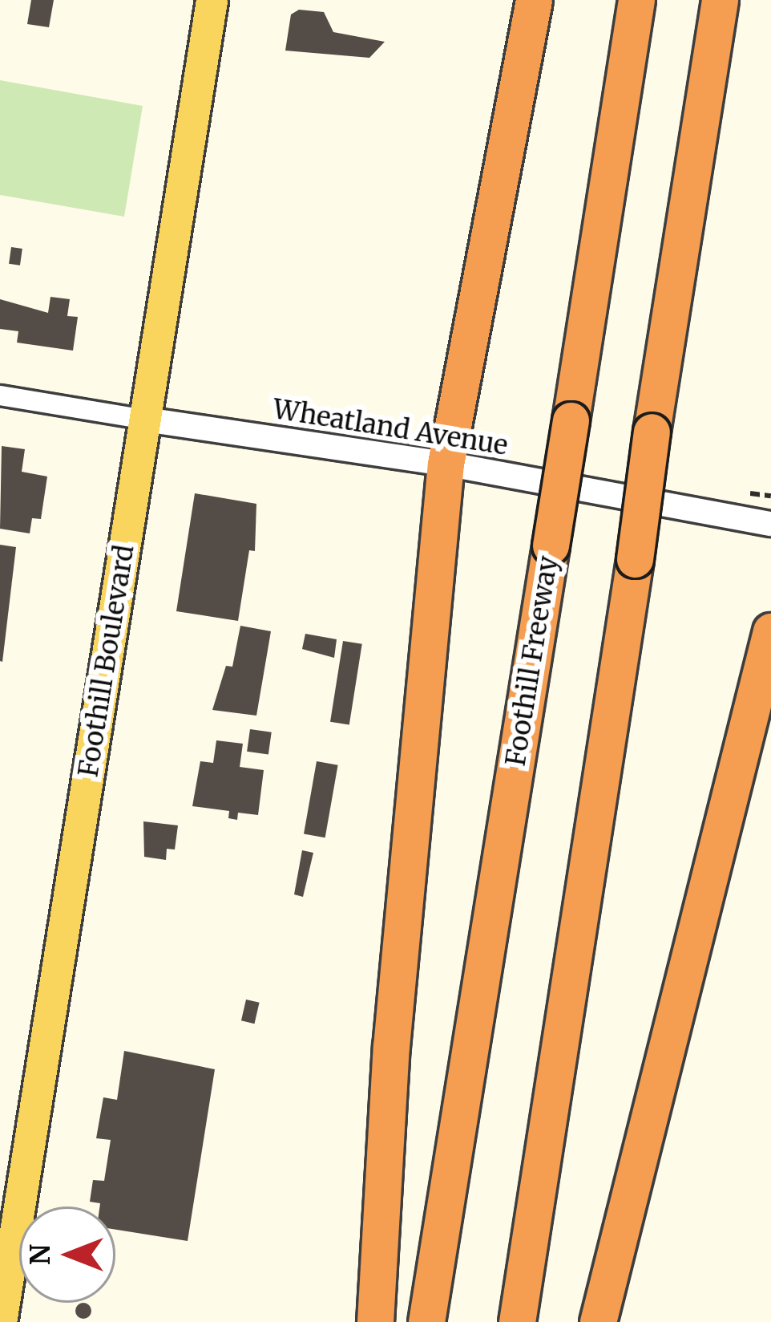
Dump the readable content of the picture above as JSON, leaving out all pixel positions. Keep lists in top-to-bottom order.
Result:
{
  "streets": {
    "highway": ["Foothill Freeway"],
    "main road": ["Foothill Boulevard"],
    "street": ["Wheatland Avenue"]
  },
  "crossings": [
    ["Wheatland Avenue", "Foothill Boulevard"]
  ],
  "north": "left"
}
